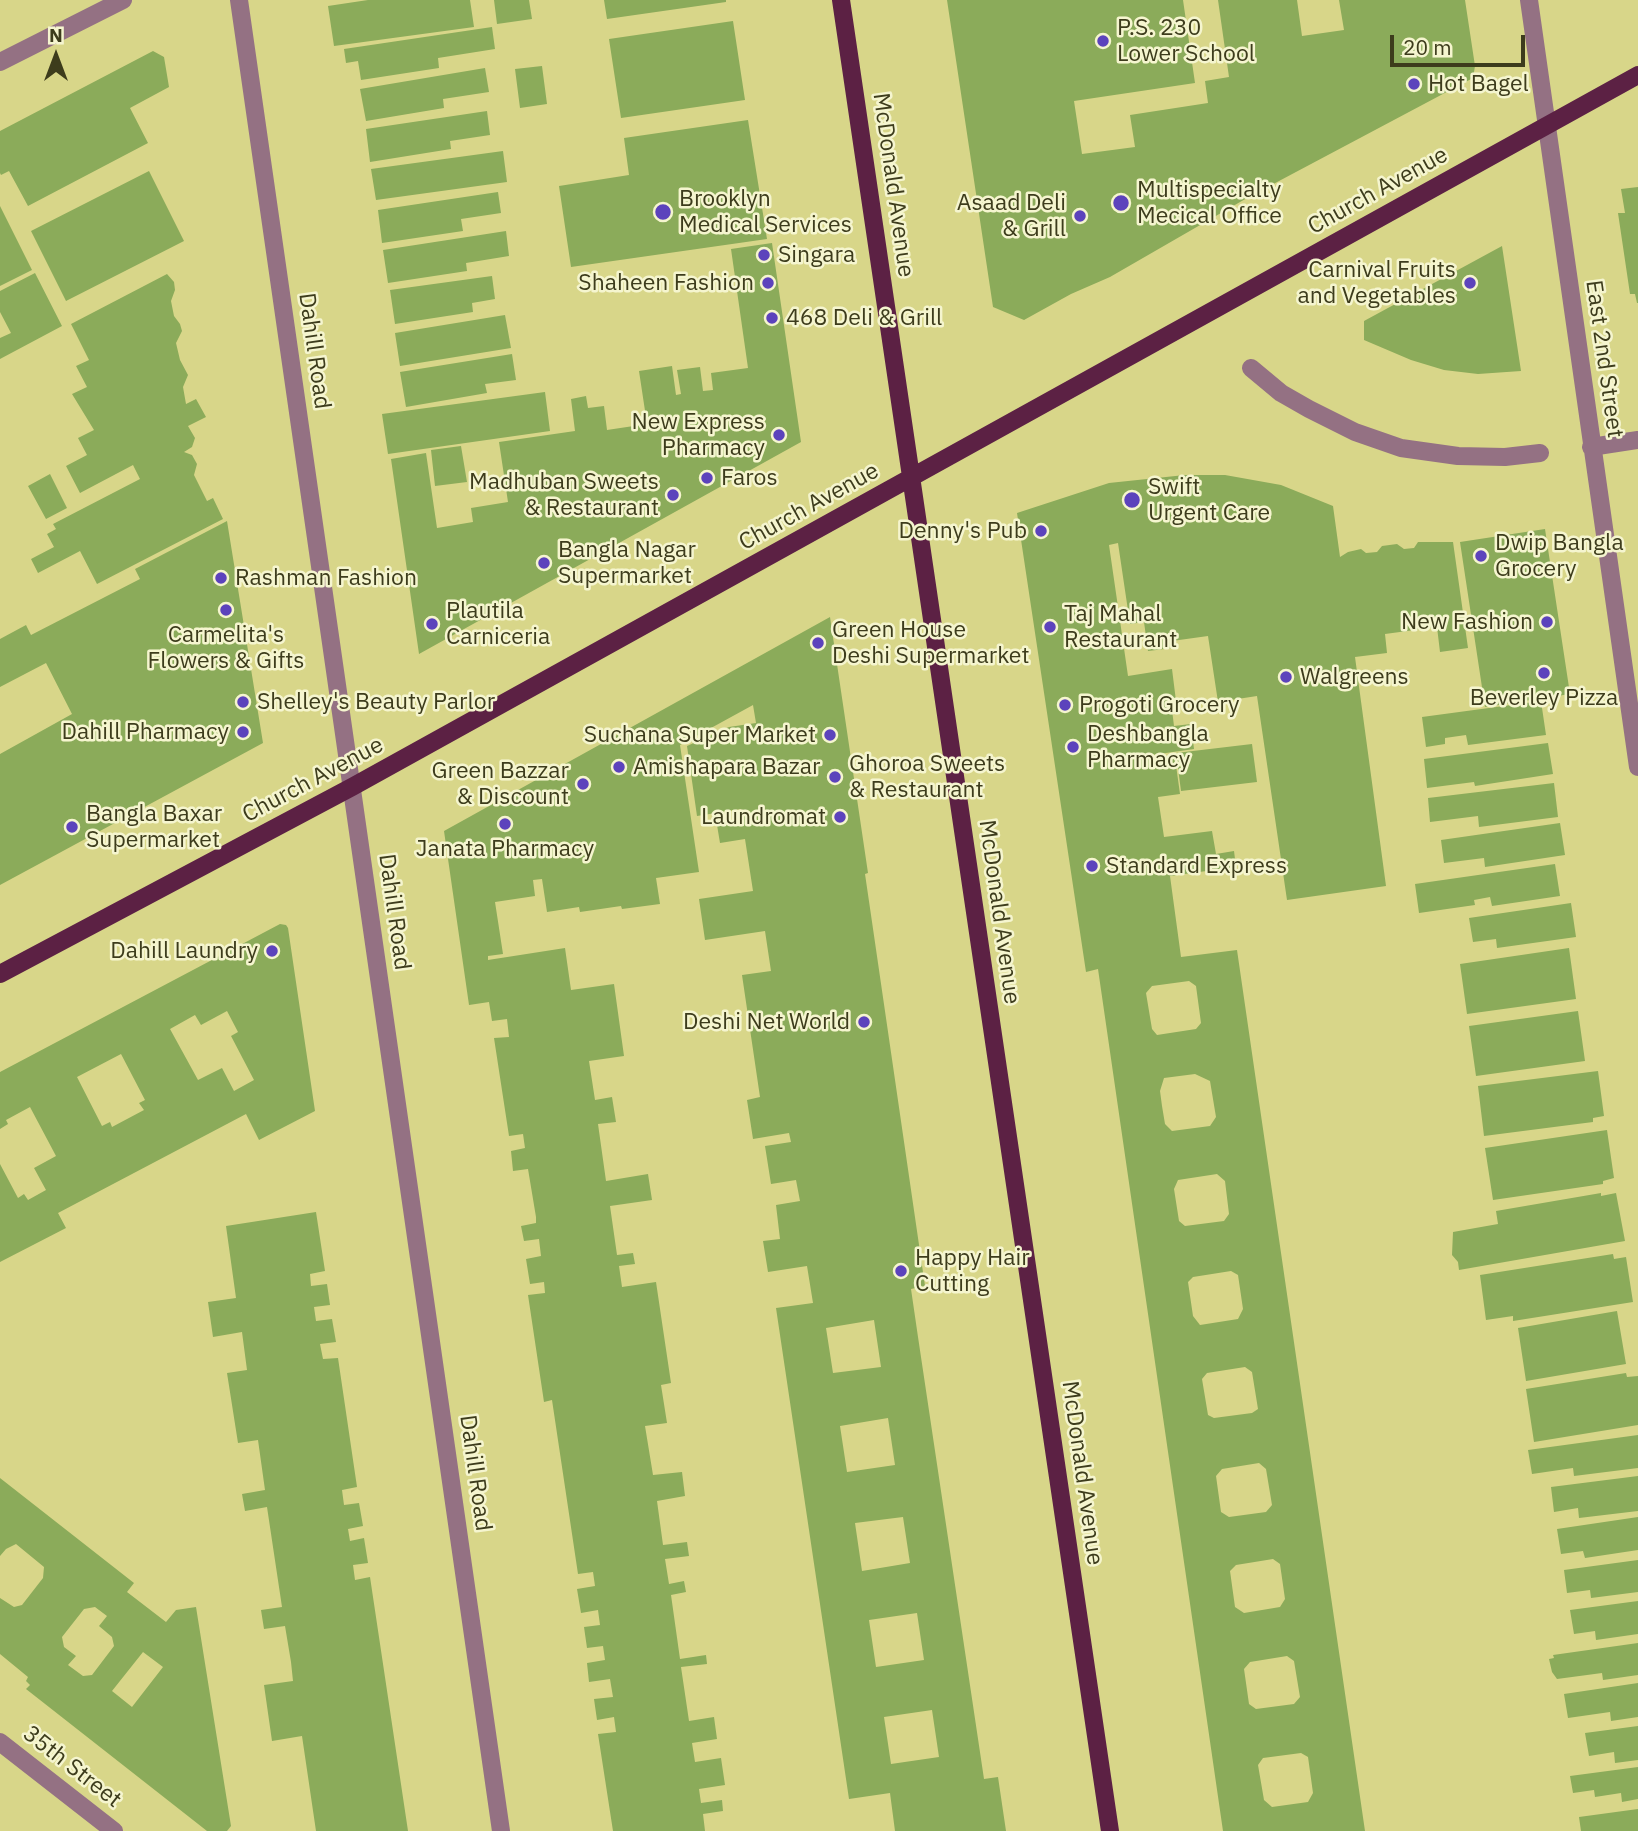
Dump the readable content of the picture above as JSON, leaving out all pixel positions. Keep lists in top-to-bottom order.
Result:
{
  "streets": {
    "main road": ["McDonald Avenue", "Church Avenue"],
    "street": ["Dahill Road", "East 2nd Street", "35th Street"]
  },
  "crossings": [
    ["McDonald Avenue", "Church Avenue"],
    ["Church Avenue", "Dahill Road"],
    ["Church Avenue", "East 2nd Street"]
  ],
  "places": [
    "P.S. 230 Lower School",
    "Hot Bagel",
    "Multispecialty Mecical Office",
    "Brooklyn Medical Services",
    "Asaad Deli & Grill",
    "Singara",
    "Shaheen Fashion",
    "Carnival Fruits and Vegetables",
    "468 Deli & Grill",
    "New Express Pharmacy",
    "Faros",
    "Madhuban Sweets & Restaurant",
    "Swift Urgent Care",
    "Denny's Pub",
    "Dwip Bangla Grocery",
    "Bangla Nagar Supermarket",
    "Rashman Fashion",
    "Carmelita's Flowers & Gifts",
    "New Fashion",
    "Plautila Carniceria",
    "Taj Mahal Restaurant",
    "Green House Deshi Supermarket",
    "Beverley Pizza",
    "Walgreens",
    "Shelley's Beauty Parlor",
    "Progoti Grocery",
    "Dahill Pharmacy",
    "Suchana Super Market",
    "Deshbangla Pharmacy",
    "Amishapara Bazar",
    "Ghoroa Sweets & Restaurant",
    "Green Bazzar & Discount",
    "Laundromat",
    "Janata Pharmacy",
    "Bangla Baxar Supermarket",
    "Standard Express",
    "Dahill Laundry",
    "Deshi Net World",
    "Happy Hair Cutting"
  ],
  "scale_bar": "20 m",
  "north": "top"
}
